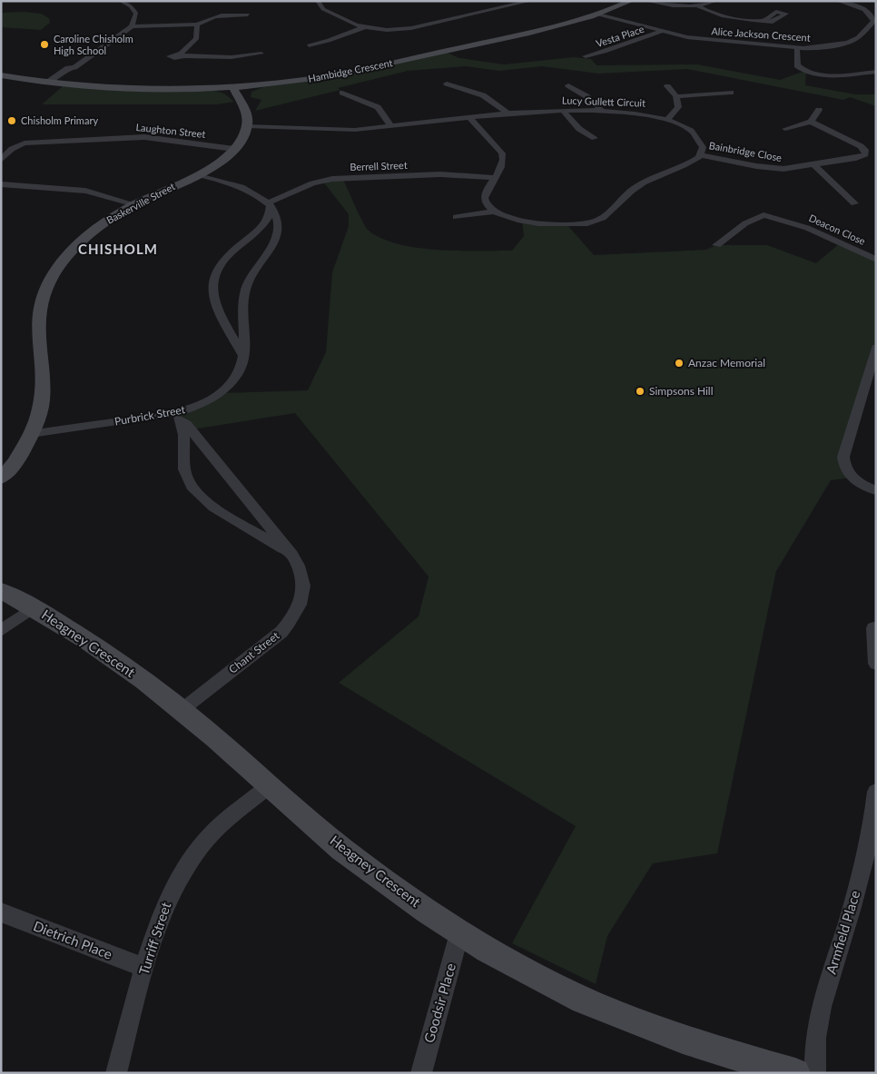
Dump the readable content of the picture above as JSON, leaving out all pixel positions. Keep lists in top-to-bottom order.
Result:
{
  "streets": {
    "street": [
      "Alice Jackson Crescent",
      "Vesta Place",
      "Hambidge Crescent",
      "Lucy Gullett Circuit",
      "Laughton Street",
      "Bainbridge Close",
      "Berrell Street",
      "Baskerville Street",
      "Deacon Close",
      "Purbrick Street",
      "Heagney Crescent",
      "Chant Street",
      "Armfield Place",
      "Turriff Street",
      "Dietrich Place",
      "Goodsir Place"
    ]
  },
  "crossings": [
    ["Alice Jackson Crescent", "Vesta Place"],
    ["Alice Jackson Crescent", "Hambidge Crescent"],
    ["Lucy Gullett Circuit", "Bainbridge Close"],
    ["Lucy Gullett Circuit", "Baskerville Street"],
    ["Laughton Street", "Baskerville Street"],
    ["Berrell Street", "Purbrick Street"],
    ["Baskerville Street", "Purbrick Street"],
    ["Purbrick Street", "Chant Street"],
    ["Heagney Crescent", "Chant Street"],
    ["Heagney Crescent", "Turriff Street"],
    ["Heagney Crescent", "Goodsir Place"],
    ["Turriff Street", "Dietrich Place"]
  ],
  "districts": ["CHISHOLM"],
  "places": [
    "Caroline Chisholm High School",
    "Chisholm Primary",
    "Anzac Memorial",
    "Simpsons Hill"
  ]
}
